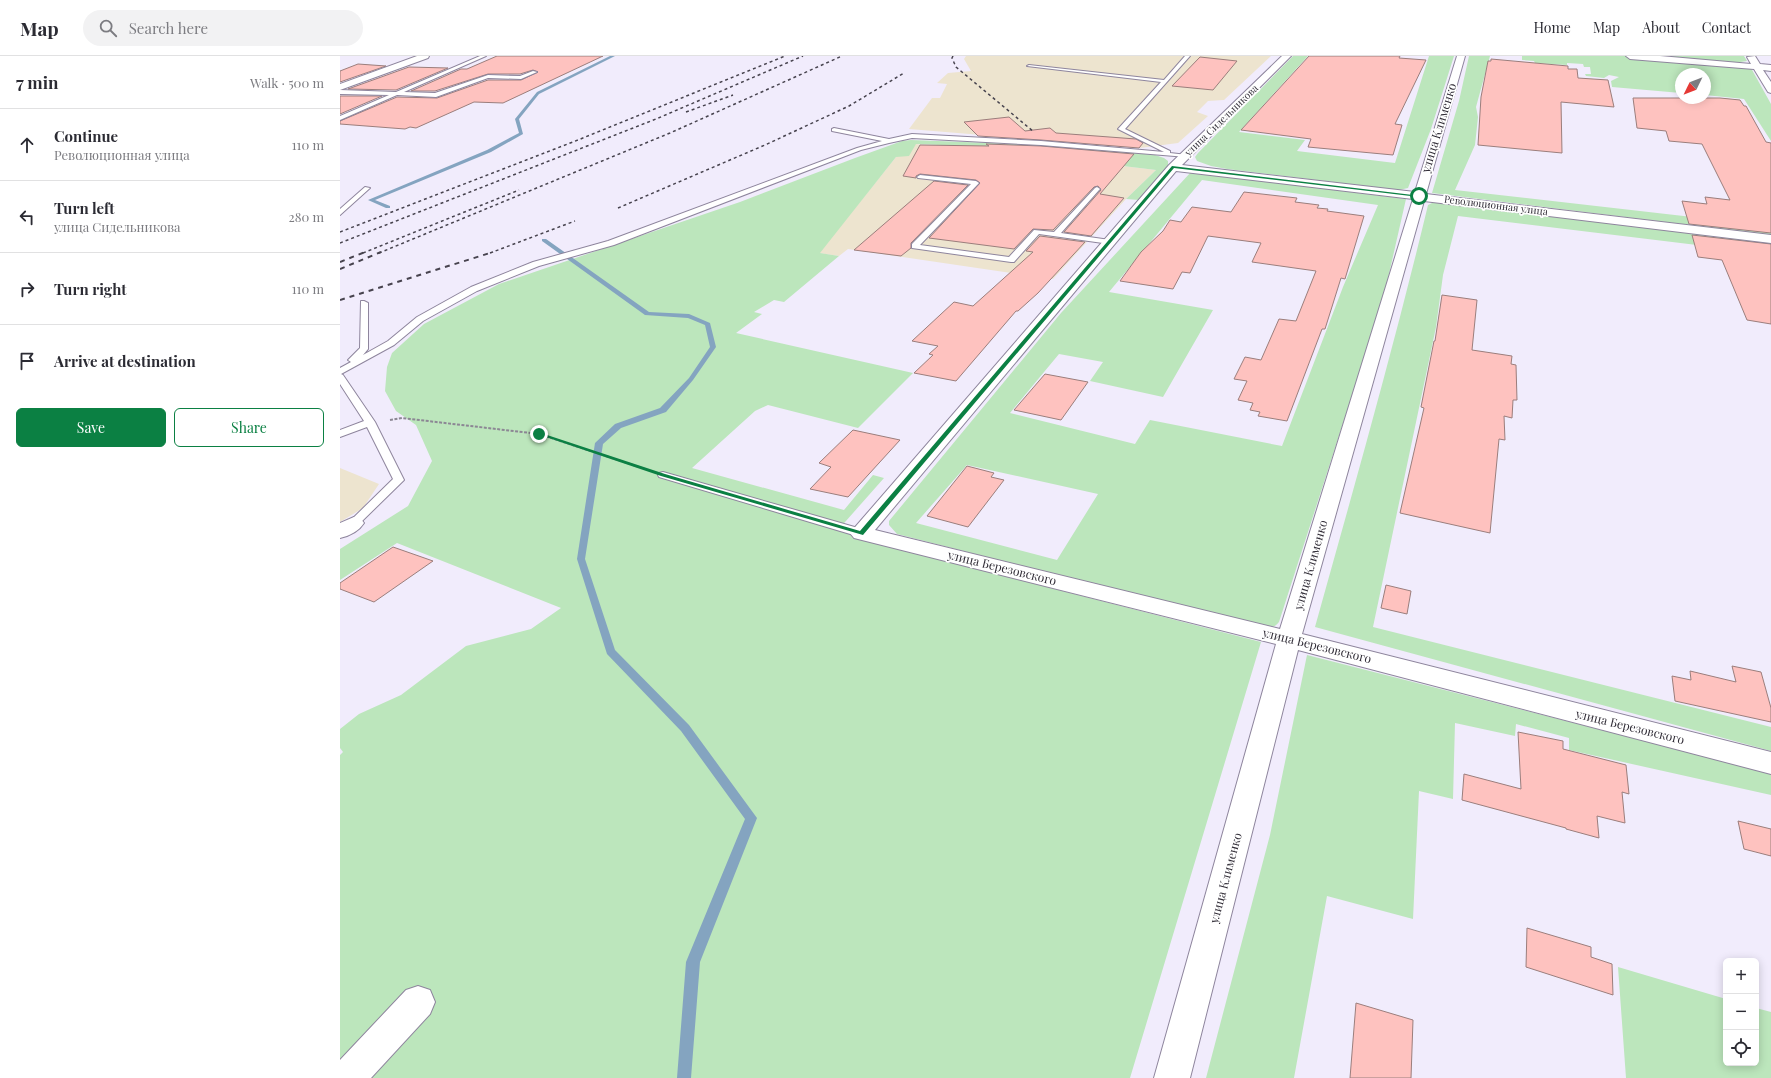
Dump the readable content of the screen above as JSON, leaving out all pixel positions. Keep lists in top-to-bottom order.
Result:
{
  "streets": {
    "street": [
      "улица Сидельникова",
      "улица Клименко",
      "Революционная улица",
      "улица Березовского"
    ]
  },
  "crossings": [
    ["улица Сидельникова", "Революционная улица"],
    ["улица Сидельникова", "улица Березовского"],
    ["улица Клименко", "Революционная улица"],
    ["улица Клименко", "улица Березовского"]
  ],
  "north": "bottom left",
  "page": {
    "header": "Map",
    "search": "Search here",
    "nav": [
      "Home",
      "Map",
      "About",
      "Contact"
    ],
    "heading": ["7 min", "Walk · 500 m"],
    "list": [
      ["Continue", "Революционная улица", "110 m"],
      ["Turn left", "улица Сидельникова", "280 m"],
      ["Turn right", "110 m"],
      "Arrive at destination"
    ],
    "buttons": ["Save", "Share"],
    "map_buttons": ["+", "−"]
  }
}
